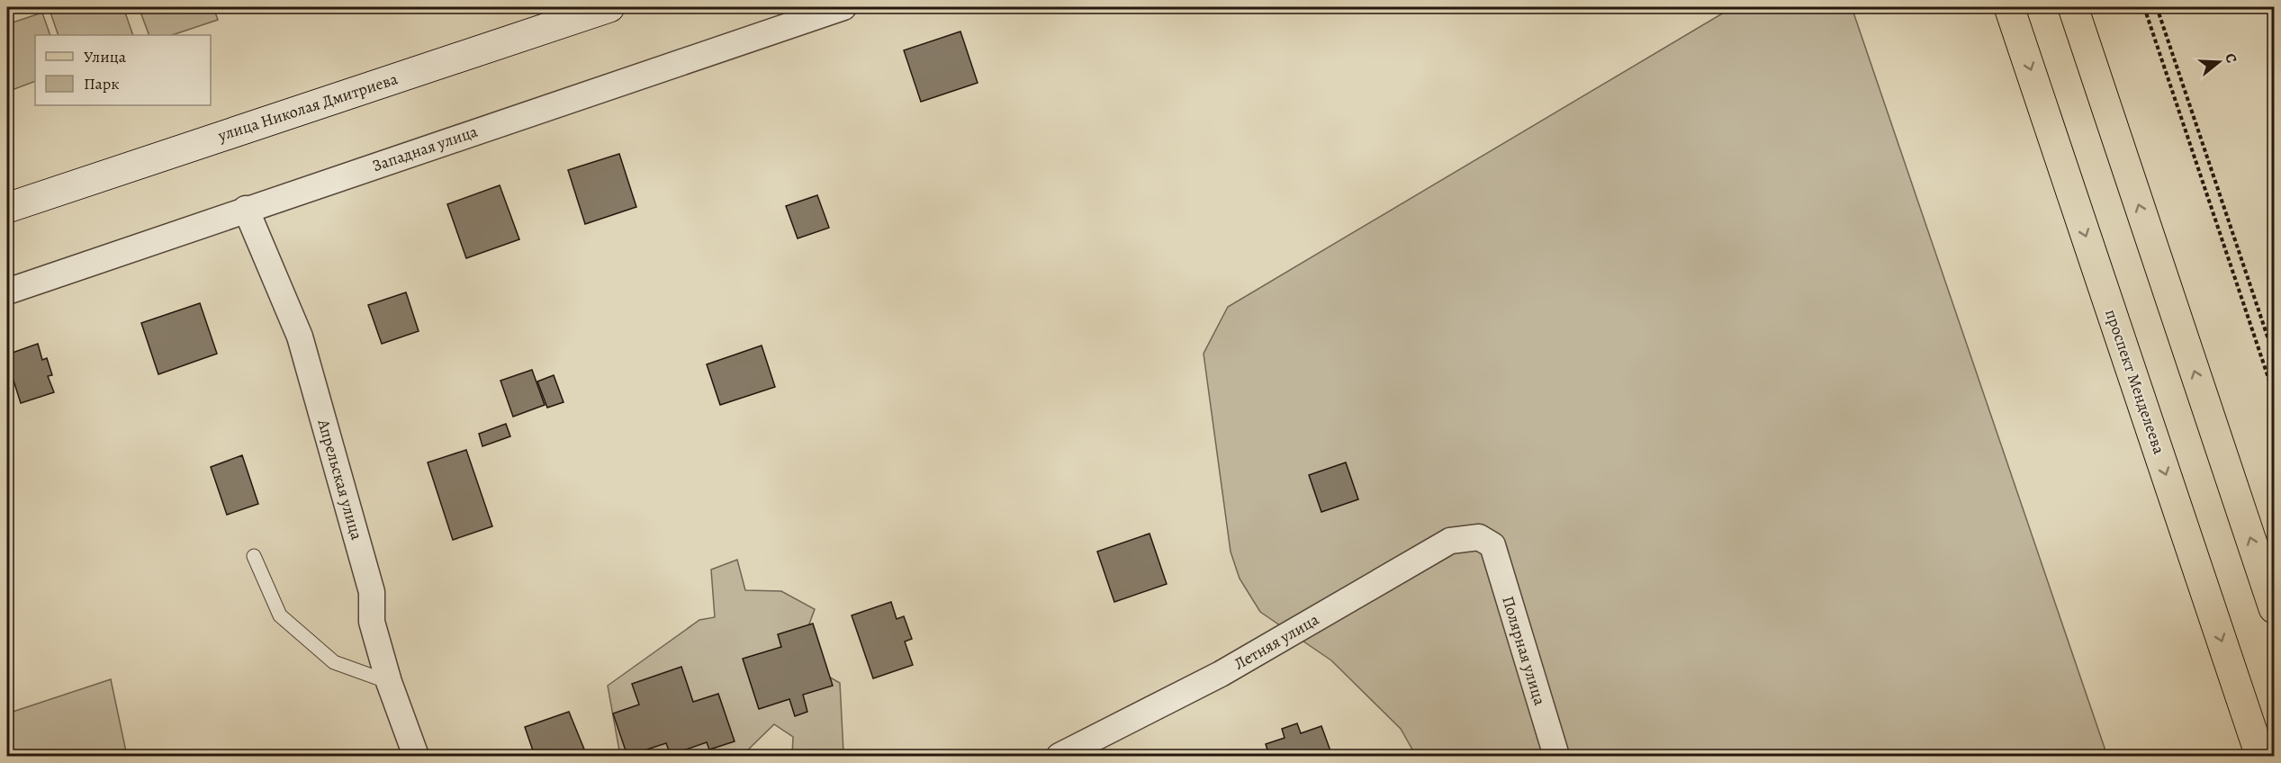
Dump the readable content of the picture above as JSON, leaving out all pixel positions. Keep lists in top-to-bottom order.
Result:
{
  "streets": {
    "main road": ["улица Николая Дмитриева", "проспект Менделеева"],
    "street": [
      "Западная улица",
      "Апрельская улица",
      "Летняя улица",
      "Полярная улица"
    ]
  },
  "crossings": [
    ["Западная улица", "Апрельская улица"],
    ["Летняя улица", "Полярная улица"]
  ],
  "legend": ["Улица", "Парк"],
  "north": "right"
}
